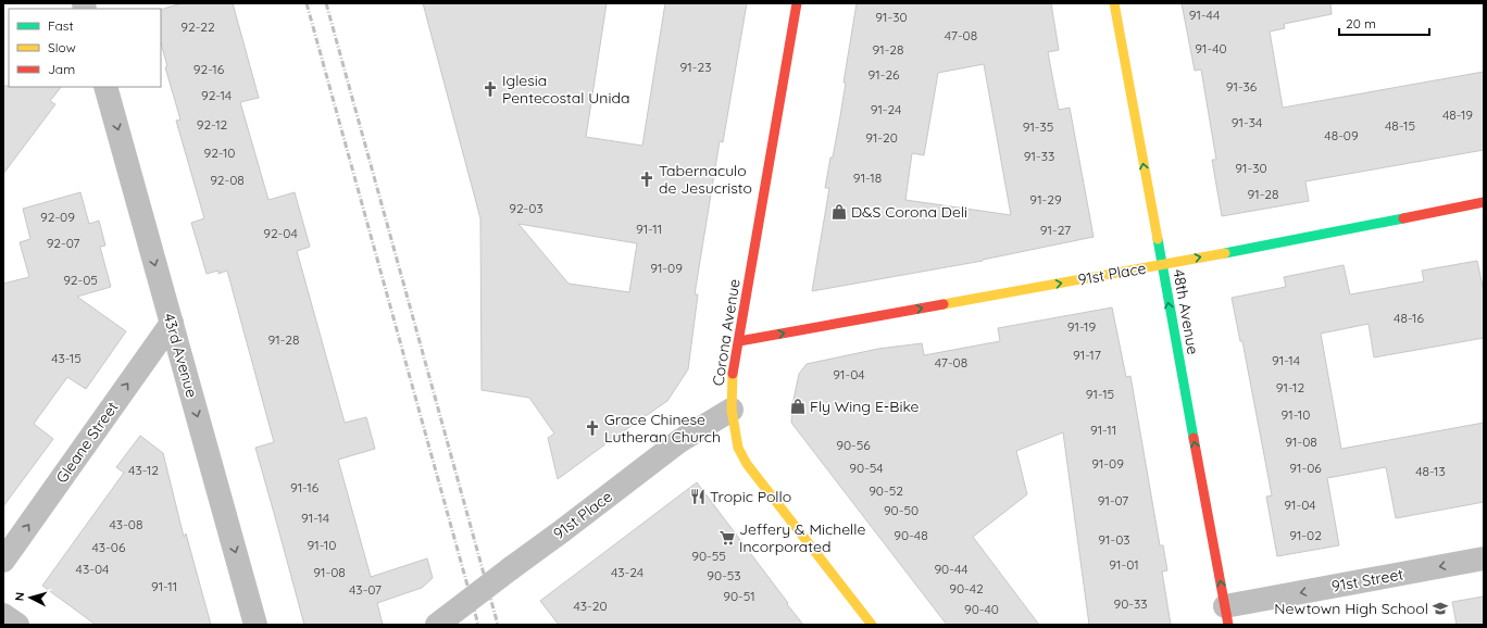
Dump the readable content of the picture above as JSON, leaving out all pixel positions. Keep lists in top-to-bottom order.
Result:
{
  "streets": {
    "street": [
      "91st Place",
      "48th Avenue",
      "Corona Avenue",
      "43rd Avenue",
      "Gleane Street",
      "91st Street"
    ]
  },
  "crossings": [
    ["91st Place", "48th Avenue"],
    ["91st Place", "Corona Avenue"],
    ["48th Avenue", "91st Street"],
    ["43rd Avenue", "Gleane Street"]
  ],
  "one_way": [
    "91st Place",
    "48th Avenue",
    "43rd Avenue",
    "Gleane Street",
    "91st Street"
  ],
  "places": {
    "church": ["Iglesia Pentecostal Unida", "Tabernaculo de Jesucristo", "Grace Chinese Lutheran Church"],
    "shop": ["D&S Corona Deli", "Fly Wing E-Bike"],
    "restaurant": ["Tropic Pollo"],
    "supermarket": ["Jeffery & Michelle Incorporated"],
    "school or university": ["Newtown High School"]
  },
  "house_numbers": [
    "91-44",
    "91-30",
    "92-22",
    "47-08",
    "91-40",
    "91-28",
    "91-23",
    "92-16",
    "91-26",
    "91-36",
    "92-14",
    "91-24",
    "48-19",
    "91-34",
    "92-12",
    "48-15",
    "91-35",
    "48-09",
    "91-20",
    "92-10",
    "91-33",
    "91-30",
    "91-18",
    "92-08",
    "91-28",
    "91-29",
    "92-03",
    "92-09",
    "91-11",
    "91-27",
    "92-04",
    "92-07",
    "91-09",
    "92-05",
    "48-16",
    "91-19",
    "91-28",
    "91-17",
    "43-15",
    "91-14",
    "47-08",
    "91-04",
    "91-12",
    "91-15",
    "91-10",
    "91-11",
    "91-08",
    "90-56",
    "91-09",
    "90-54",
    "91-06",
    "43-12",
    "48-13",
    "91-16",
    "90-52",
    "91-07",
    "91-04",
    "90-50",
    "91-14",
    "43-08",
    "90-48",
    "91-02",
    "91-03",
    "91-10",
    "43-06",
    "90-55",
    "91-01",
    "43-04",
    "90-44",
    "91-08",
    "43-24",
    "90-53",
    "91-11",
    "90-42",
    "43-07",
    "90-51",
    "90-33",
    "43-20",
    "90-40"
  ],
  "legend": ["Fast", "Slow", "Jam"],
  "scale_bar": "20 m",
  "north": "left"
}
